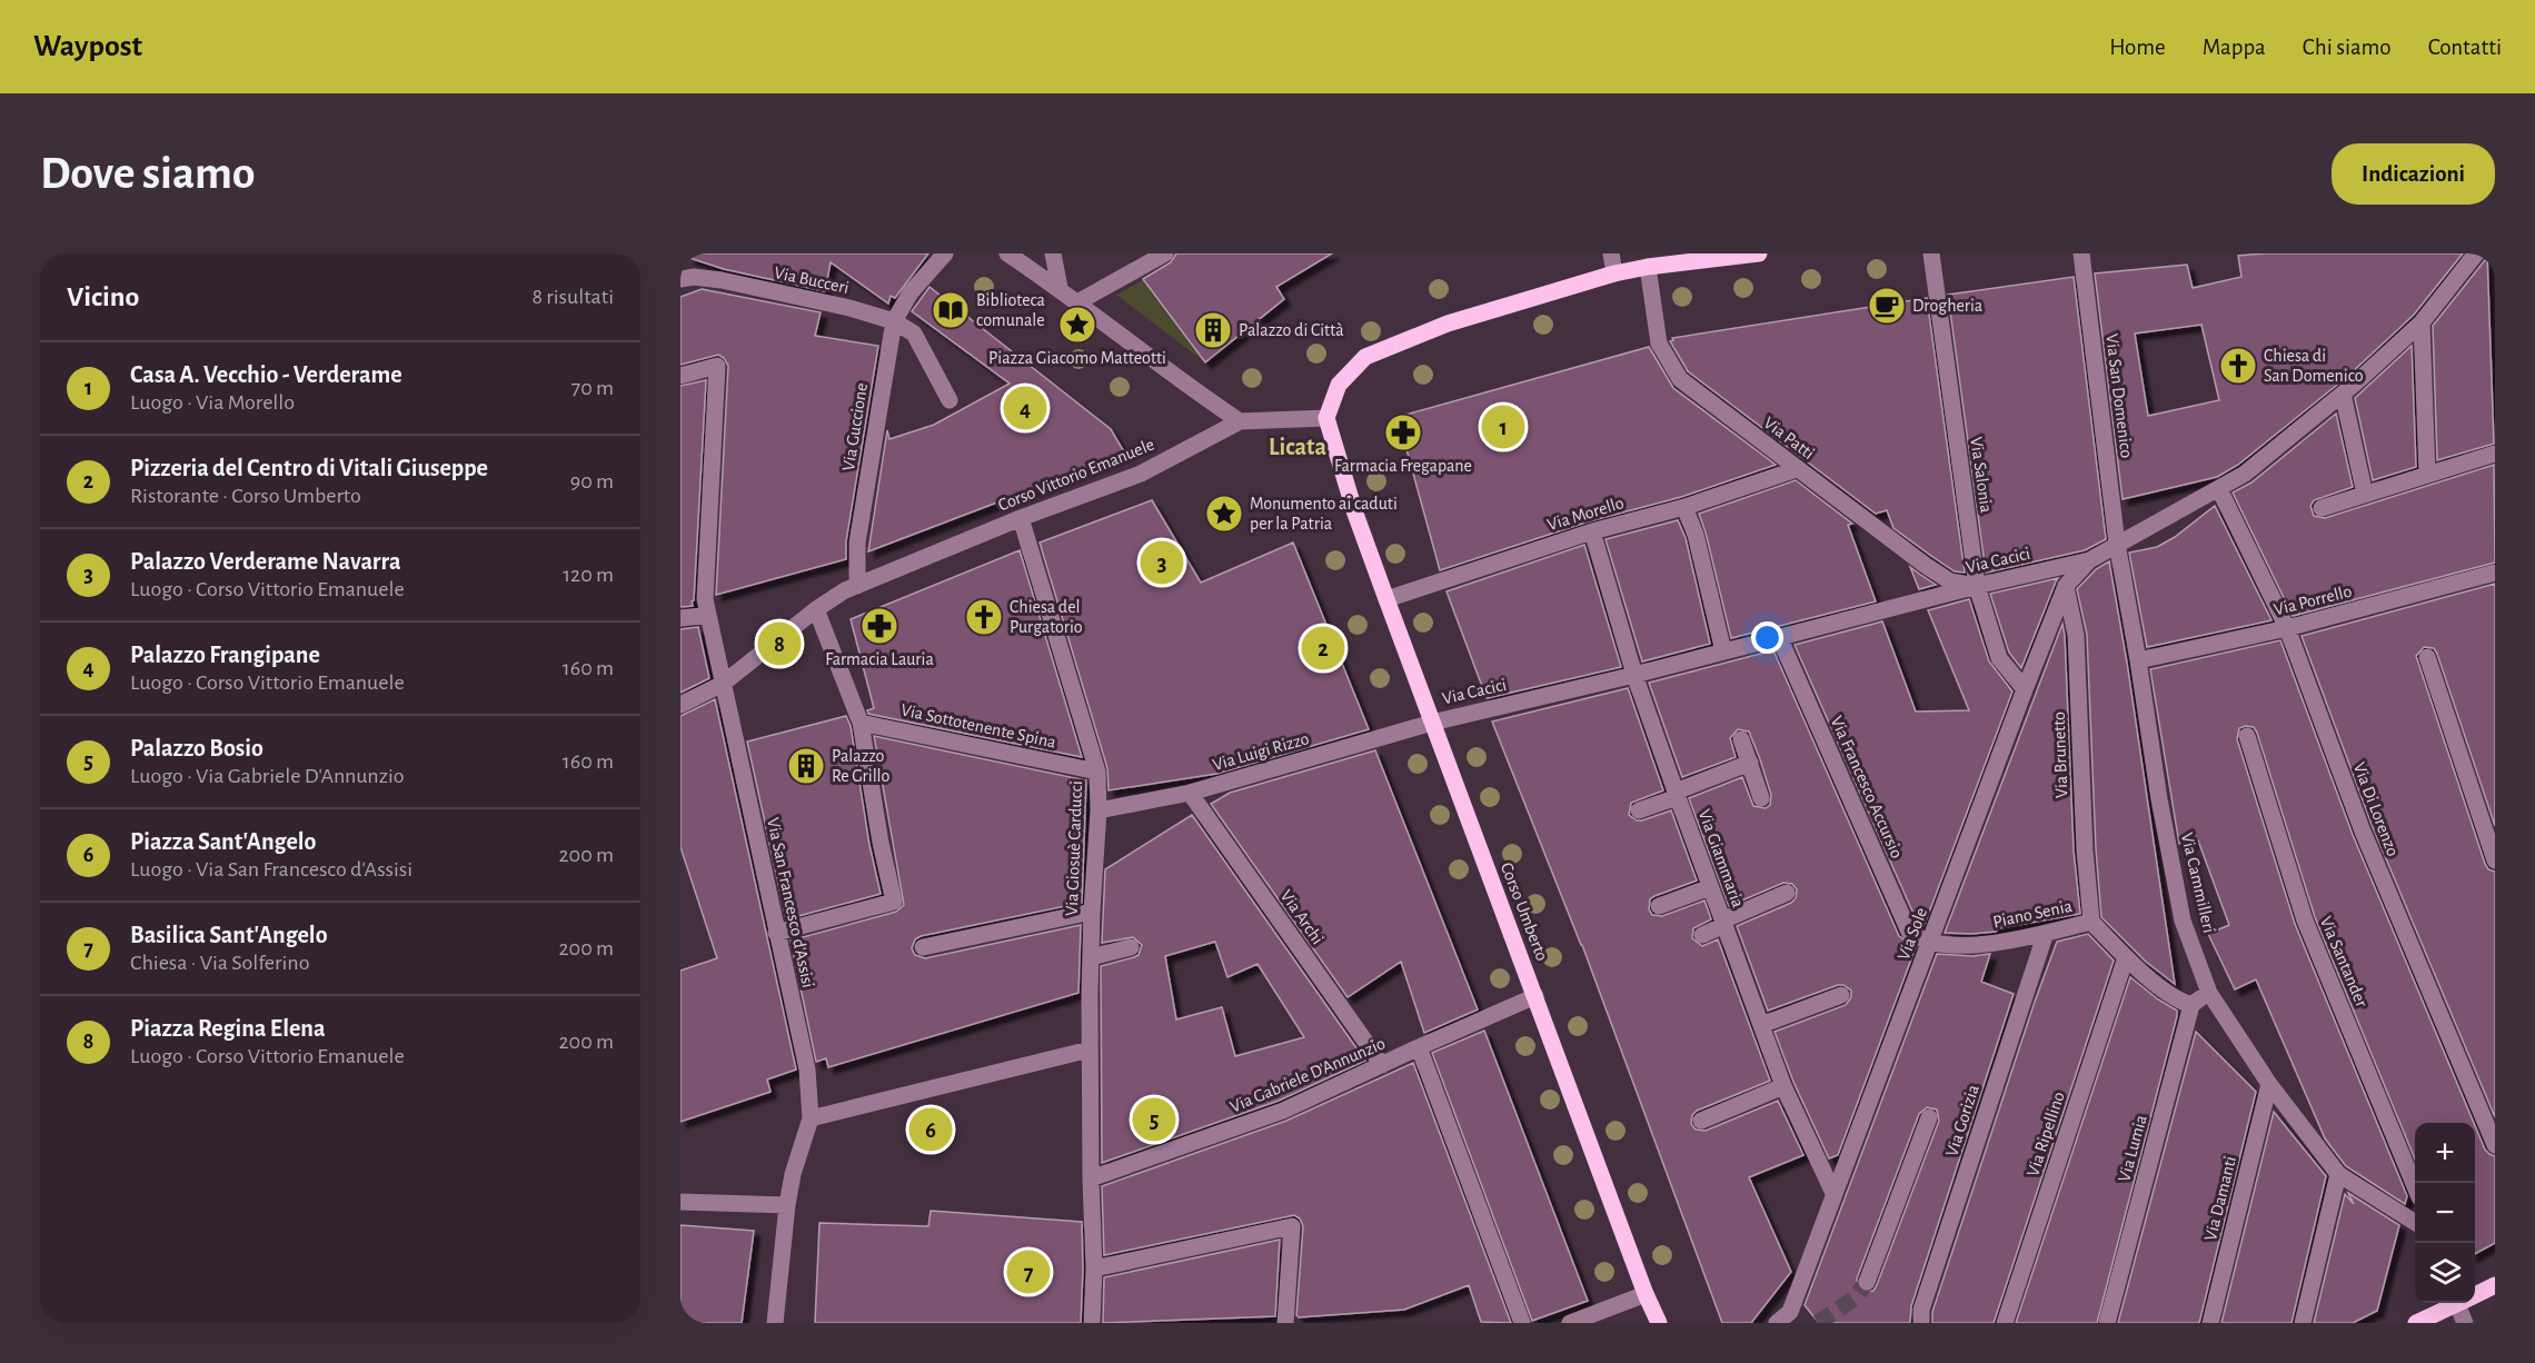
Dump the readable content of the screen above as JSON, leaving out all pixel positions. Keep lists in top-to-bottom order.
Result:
{
  "streets": {
    "main road": ["Corso Umberto"],
    "street": [
      "Via Bucceri",
      "Via San Domenico",
      "Via Guccione",
      "Via Patti",
      "Corso Vittorio Emanuele",
      "Via Salonia",
      "Via Morello",
      "Via Cacici",
      "Via Porrello",
      "Via Sottotenente Spina",
      "Via Luigi Rizzo",
      "Via Brunetto",
      "Via Francesco Accursio",
      "Via Di Lorenzo",
      "Via Giosuè Carducci",
      "Via Giammaria",
      "Via Cammilleri",
      "Via San Francesco d'Assisi",
      "Piano Senia",
      "Via Archi",
      "Via Sole",
      "Via Santander",
      "Via Gabriele D'Annunzio",
      "Via Gorizia",
      "Via Ripellino",
      "Via Lumia",
      "Via Damanti"
    ]
  },
  "crossings": [
    ["Via Bucceri", "Via Guccione"],
    ["Via San Domenico", "Via Cacici"],
    ["Via San Domenico", "Via Cammilleri"],
    ["Via Guccione", "Corso Vittorio Emanuele"],
    ["Via Patti", "Via Salonia"],
    ["Via Patti", "Via Morello"],
    ["Via Patti", "Via Cacici"],
    ["Corso Vittorio Emanuele", "Via Giosuè Carducci"],
    ["Corso Vittorio Emanuele", "Via San Francesco d'Assisi"],
    ["Corso Vittorio Emanuele", "Corso Umberto"],
    ["Via Salonia", "Via Cacici"],
    ["Via Salonia", "Via Sole"],
    ["Via Morello", "Via Giammaria"],
    ["Via Morello", "Corso Umberto"],
    ["Via Cacici", "Via Luigi Rizzo"],
    ["Via Cacici", "Via Francesco Accursio"],
    ["Via Cacici", "Via Di Lorenzo"],
    ["Via Cacici", "Via Giammaria"],
    ["Via Cacici", "Via Cammilleri"],
    ["Via Cacici", "Corso Umberto"],
    ["Via Cacici", "Via Sole"],
    ["Via Porrello", "Via Di Lorenzo"],
    ["Via Porrello", "Via Cammilleri"],
    ["Via Sottotenente Spina", "Via Giosuè Carducci"],
    ["Via Luigi Rizzo", "Via Giosuè Carducci"],
    ["Via Luigi Rizzo", "Corso Umberto"],
    ["Via Luigi Rizzo", "Via Archi"],
    ["Via Brunetto", "Piano Senia"],
    ["Via Brunetto", "Via Sole"],
    ["Via Francesco Accursio", "Piano Senia"],
    ["Via Francesco Accursio", "Via Sole"],
    ["Via Giosuè Carducci", "Via Gabriele D'Annunzio"],
    ["Via Giammaria", "Via Sole"],
    ["Via Cammilleri", "Via Damanti"],
    ["Corso Umberto", "Via Gabriele D'Annunzio"],
    ["Piano Senia", "Via Sole"],
    ["Piano Senia", "Via Gorizia"],
    ["Piano Senia", "Via Ripellino"],
    ["Piano Senia", "Via Lumia"],
    ["Via Archi", "Via Gabriele D'Annunzio"]
  ],
  "districts": ["Licata"],
  "places": {
    "cafe": ["Drogheria"],
    "library": ["Biblioteca comunale"],
    "place": ["Piazza Giacomo Matteotti", "Monumento ai caduti per la Patria"],
    "building": ["Palazzo di Città", "Palazzo Re Grillo"],
    "church": ["Chiesa di San Domenico", "Chiesa del Purgatorio"],
    "pharmacy": ["Farmacia Fregapane", "Farmacia Lauria"]
  },
  "page": {
    "header": "Waypost",
    "nav": [
      "Home",
      "Mappa",
      "Chi siamo",
      "Contatti"
    ],
    "buttons": "Indicazioni",
    "title": "Dove siamo",
    "heading": ["Vicino", "8 risultati"],
    "list": [
      {
        "mark": "1",
        "name": "Casa A. Vecchio - Verderame",
        "note": "Luogo · Via Morello",
        "value": "70 m"
      },
      {
        "mark": "2",
        "name": "Pizzeria del Centro di Vitali Giuseppe",
        "note": "Ristorante · Corso Umberto",
        "value": "90 m"
      },
      {
        "mark": "3",
        "name": "Palazzo Verderame Navarra",
        "note": "Luogo · Corso Vittorio Emanuele",
        "value": "120 m"
      },
      {
        "mark": "4",
        "name": "Palazzo Frangipane",
        "note": "Luogo · Corso Vittorio Emanuele",
        "value": "160 m"
      },
      {
        "mark": "5",
        "name": "Palazzo Bosio",
        "note": "Luogo · Via Gabriele D'Annunzio",
        "value": "160 m"
      },
      {
        "mark": "6",
        "name": "Piazza Sant'Angelo",
        "note": "Luogo · Via San Francesco d'Assisi",
        "value": "200 m"
      },
      {
        "mark": "7",
        "name": "Basilica Sant'Angelo",
        "note": "Chiesa · Via Solferino",
        "value": "200 m"
      },
      {
        "mark": "8",
        "name": "Piazza Regina Elena",
        "note": "Luogo · Corso Vittorio Emanuele",
        "value": "200 m"
      }
    ],
    "pins": [
      "4",
      "1",
      "3",
      "8",
      "2",
      "5",
      "6",
      "7"
    ],
    "map_buttons": ["+", "−"]
  }
}
